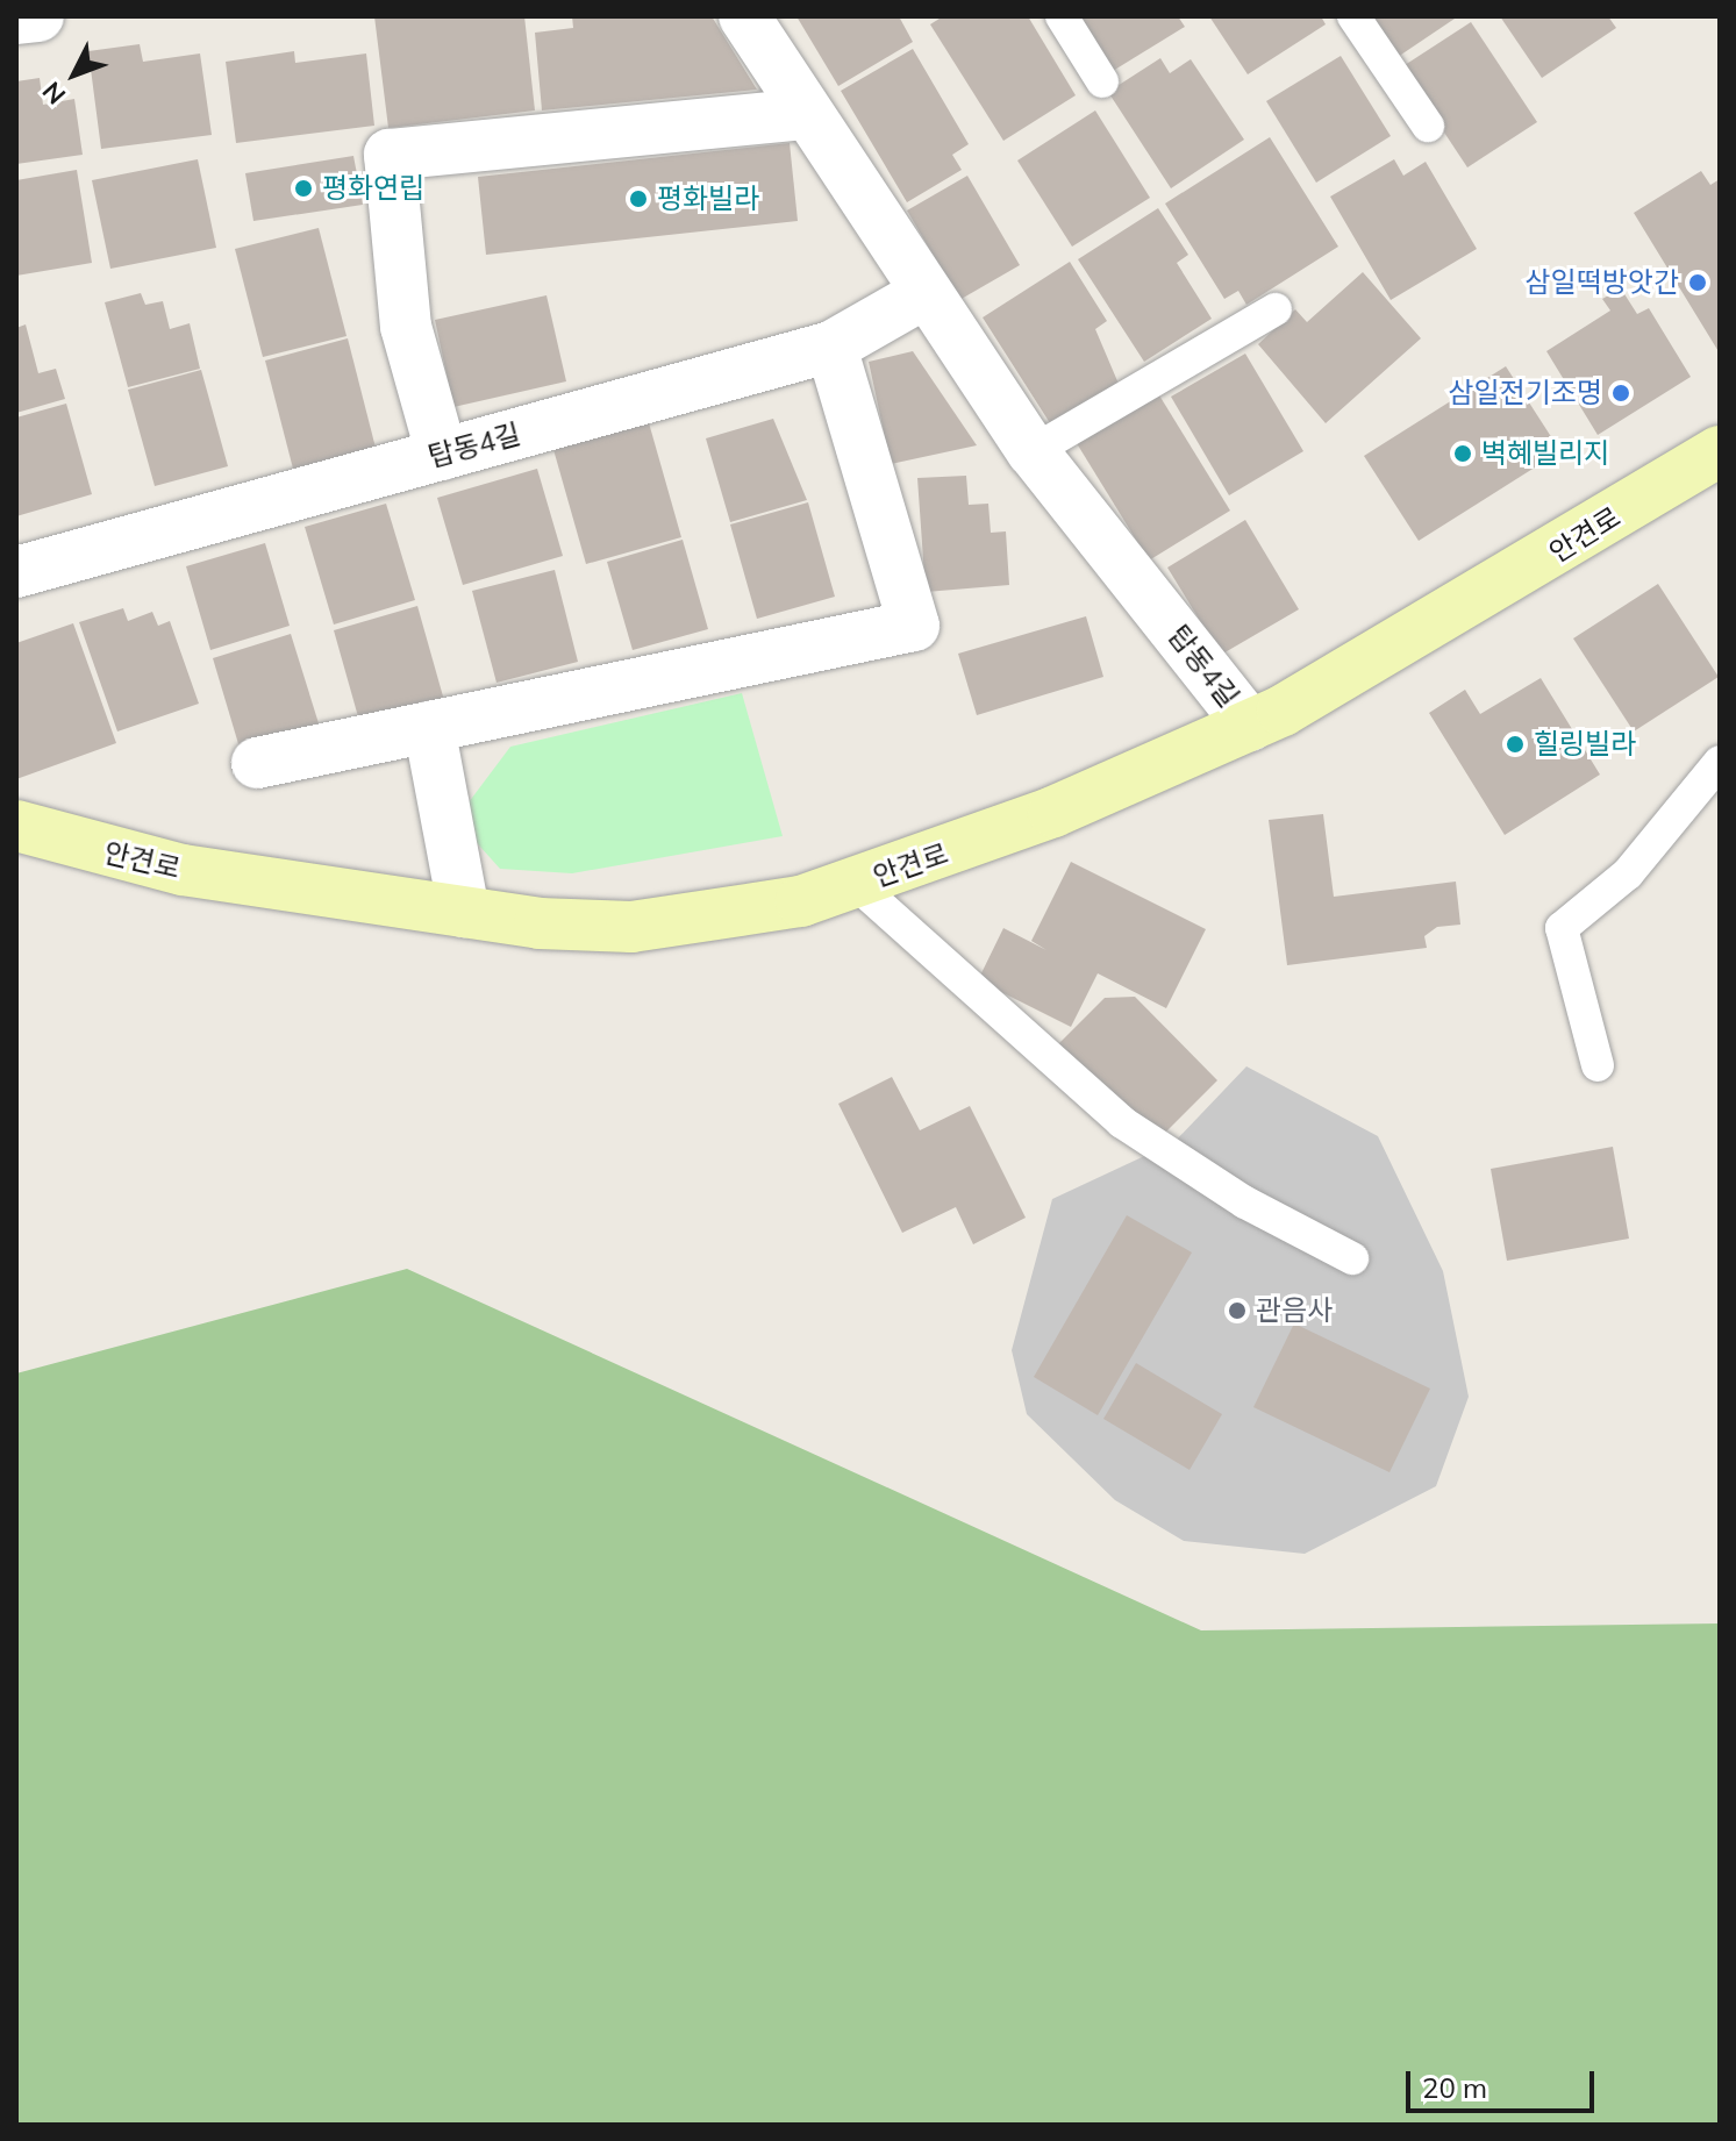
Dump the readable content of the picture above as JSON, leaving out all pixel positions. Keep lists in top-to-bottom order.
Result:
{
  "streets": {
    "street": ["탑동4길", "안견로"]
  },
  "crossings": [
    ["탑동4길", "안견로"]
  ],
  "places": [
    "평화연립",
    "평화빌라",
    "삼일떡방앗간",
    "삼일전기조명",
    "벽혜빌리지",
    "힐링빌라",
    "관음사"
  ],
  "scale_bar": "20 m",
  "north": "bottom left"
}
